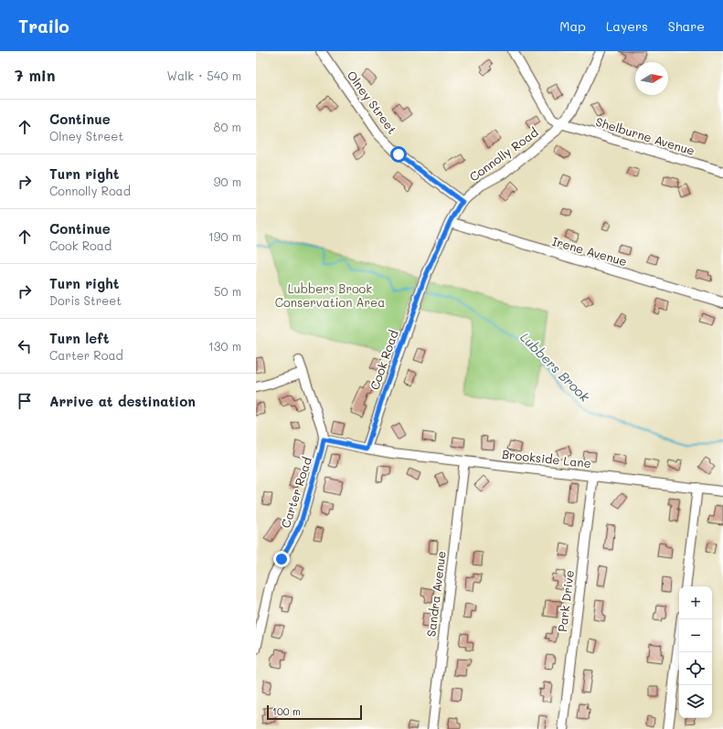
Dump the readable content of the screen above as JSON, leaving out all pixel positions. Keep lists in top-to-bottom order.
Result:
{
  "streets": {
    "street": [
      "Olney Street",
      "Shelburne Avenue",
      "Connolly Road",
      "Irene Avenue",
      "Cook Road",
      "Brookside Lane",
      "Carter Road",
      "Sandra Avenue",
      "Park Drive"
    ]
  },
  "crossings": [
    ["Olney Street", "Connolly Road"],
    ["Shelburne Avenue", "Connolly Road"],
    ["Connolly Road", "Irene Avenue"],
    ["Connolly Road", "Cook Road"],
    ["Cook Road", "Brookside Lane"],
    ["Brookside Lane", "Carter Road"],
    ["Brookside Lane", "Sandra Avenue"],
    ["Brookside Lane", "Park Drive"]
  ],
  "water": ["Lubbers Brook"],
  "parks": ["Lubbers Brook Conservation Area"],
  "scale_bar": "100 m",
  "north": "right",
  "page": {
    "header": "Trailo",
    "nav": ["Map", "Layers", "Share"],
    "heading": ["7 min", "Walk · 540 m"],
    "list": [
      ["Continue", "Olney Street", "80 m"],
      ["Turn right", "Connolly Road", "90 m"],
      ["Continue", "Cook Road", "190 m"],
      ["Turn right", "Doris Street", "50 m"],
      ["Turn left", "Carter Road", "130 m"],
      "Arrive at destination"
    ],
    "map_buttons": ["+", "−"],
    "scale": "100 m"
  }
}
